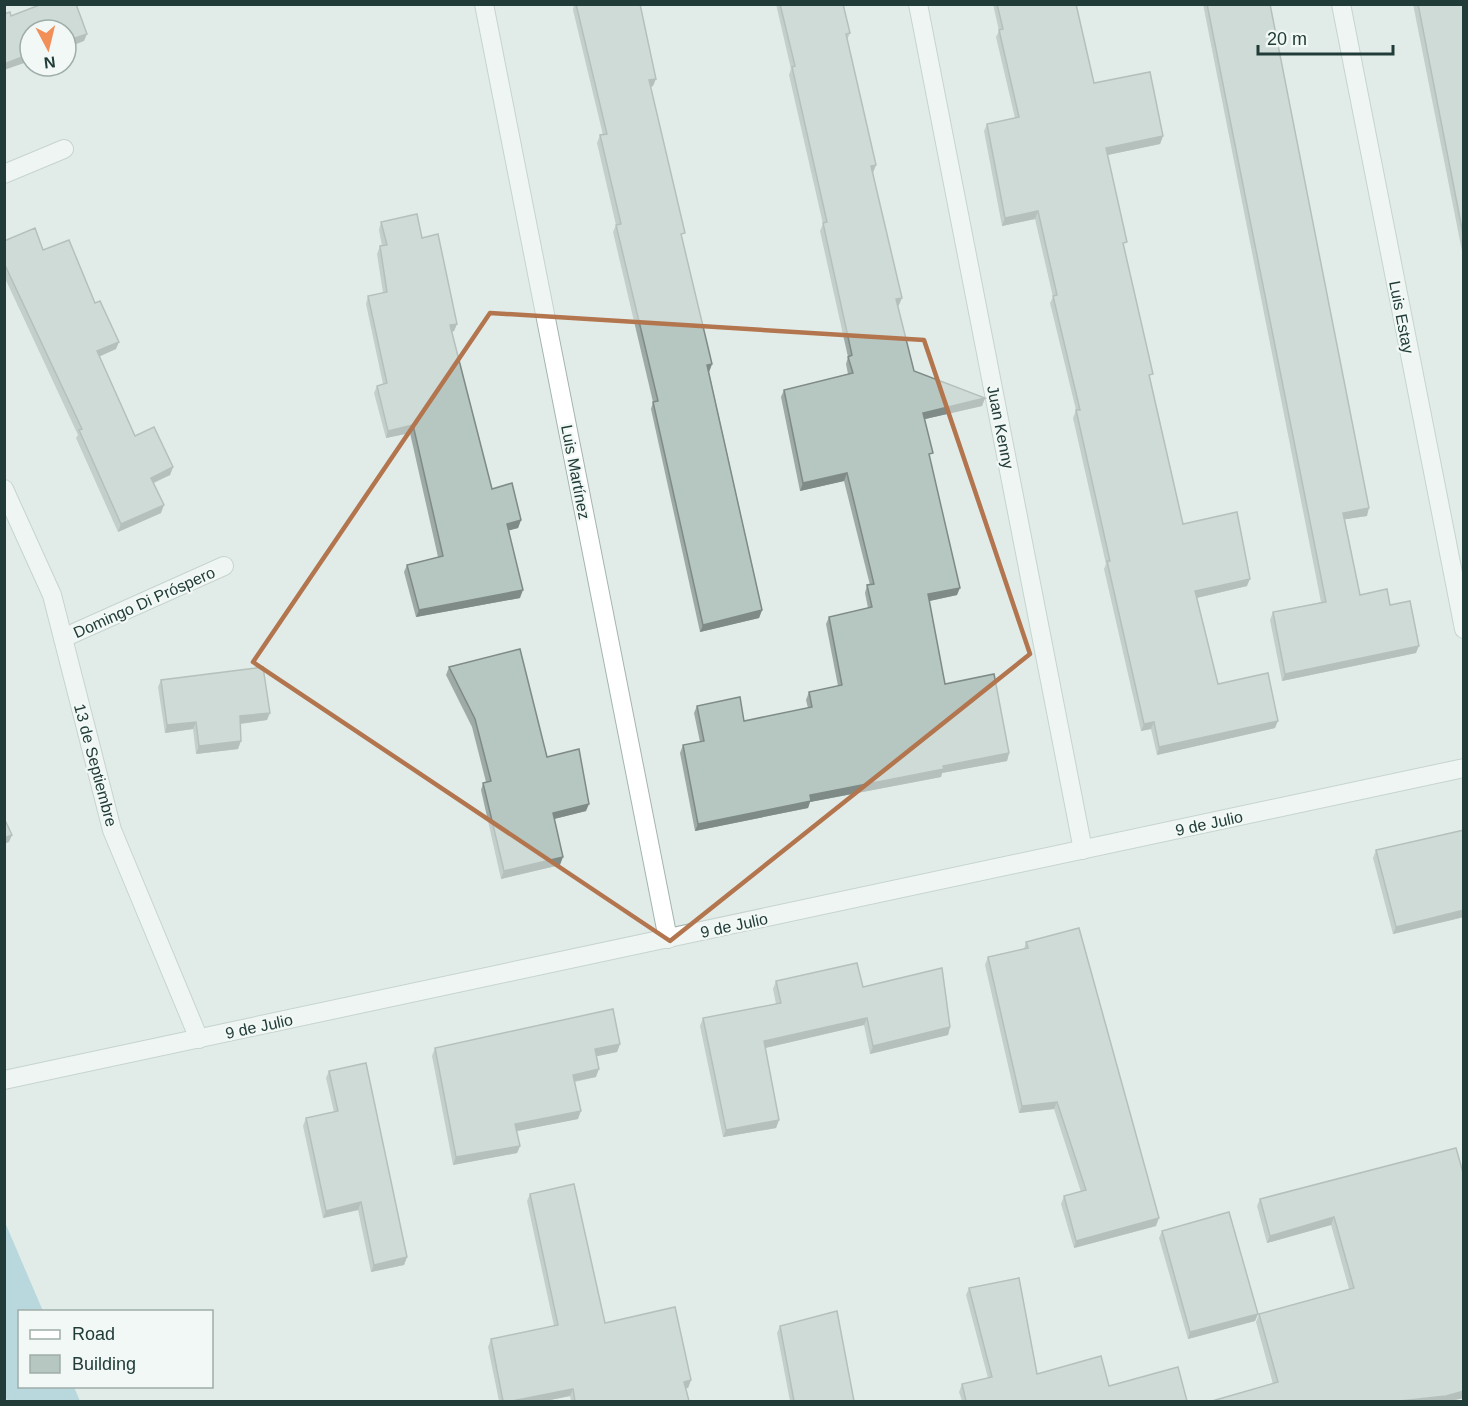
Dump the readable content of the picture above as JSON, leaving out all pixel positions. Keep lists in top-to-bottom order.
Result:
{
  "streets": {
    "street": [
      "Luis Estay",
      "Juan Kenny",
      "Luis Martínez",
      "Domingo Di Próspero",
      "13 de Septiembre",
      "9 de Julio"
    ]
  },
  "crossings": [
    ["Juan Kenny", "9 de Julio"],
    ["Luis Martínez", "9 de Julio"],
    ["Domingo Di Próspero", "13 de Septiembre"],
    ["13 de Septiembre", "9 de Julio"]
  ],
  "legend": ["Road", "Building"],
  "scale_bar": "20 m",
  "north": "bottom"
}
